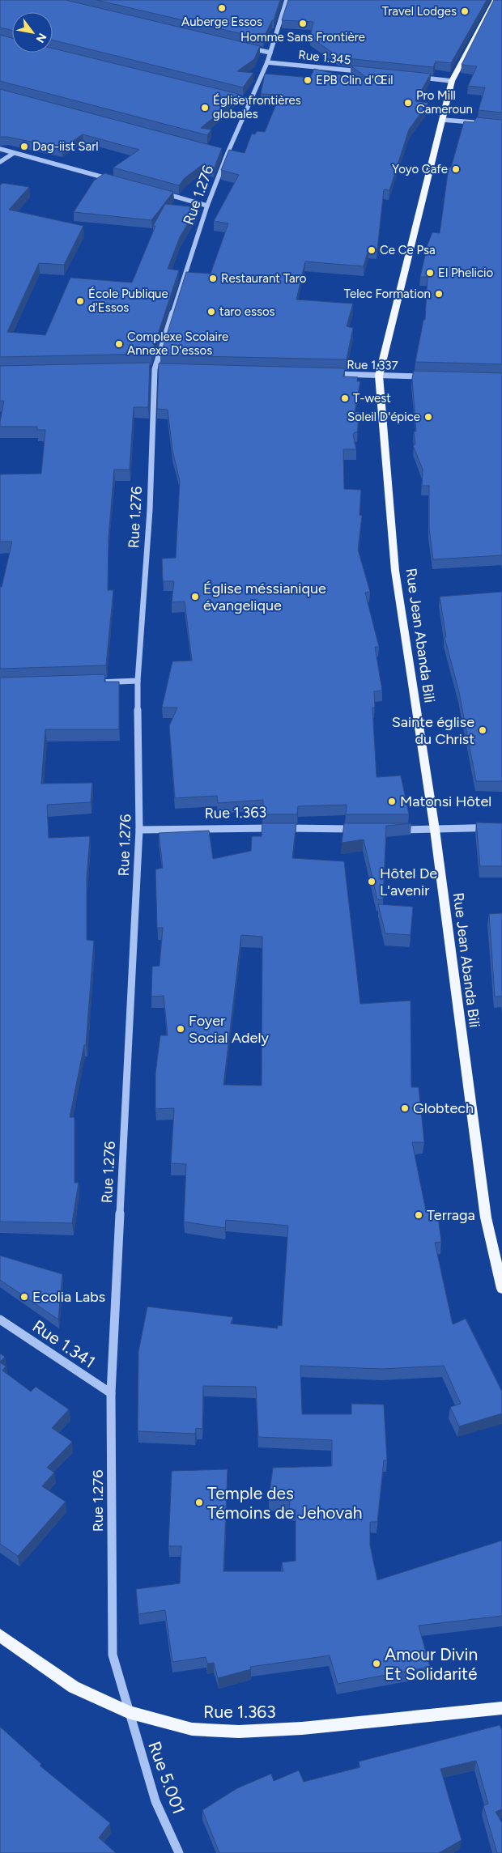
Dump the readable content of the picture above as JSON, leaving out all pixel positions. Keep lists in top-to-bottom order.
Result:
{
  "streets": {
    "main road": ["Rue Jean Abanda Bili", "Rue 1.363"],
    "street": [
      "Rue 1.345",
      "Rue 1.276",
      "Rue 1.337",
      "Rue 1.341",
      "Rue 5.001"
    ]
  },
  "crossings": [
    ["Rue 1.345", "Rue 1.276"],
    ["Rue 1.276", "Rue 1.363"],
    ["Rue 1.276", "Rue 1.341"],
    ["Rue 1.276", "Rue 5.001"],
    ["Rue 1.337", "Rue Jean Abanda Bili"],
    ["Rue 1.363", "Rue 5.001"]
  ],
  "places": [
    "Auberge Essos",
    "Travel Lodges",
    "Homme Sans Frontière",
    "EPB Clin d'Œil",
    "Pro Mill Cameroun",
    "Église frontières globales",
    "Dag-iist Sarl",
    "Yoyo Cafe",
    "Ce Ce Psa",
    "El Phelicio",
    "Restaurant Taro",
    "Telec Formation",
    "École Publique d'Essos",
    "taro essos",
    "Complexe Scolaire Annexe D'essos",
    "T-west",
    "Soleil D'épice",
    "Église méssianique évangelique",
    "Sainte église du Christ",
    "Matonsi Hôtel",
    "Hôtel De L'avenir",
    "Foyer Social Adely",
    "Globtech",
    "Terraga",
    "Ecolia Labs",
    "Temple des Témoins de Jehovah",
    "Amour Divin Et Solidarité"
  ],
  "north": "bottom right"
}
